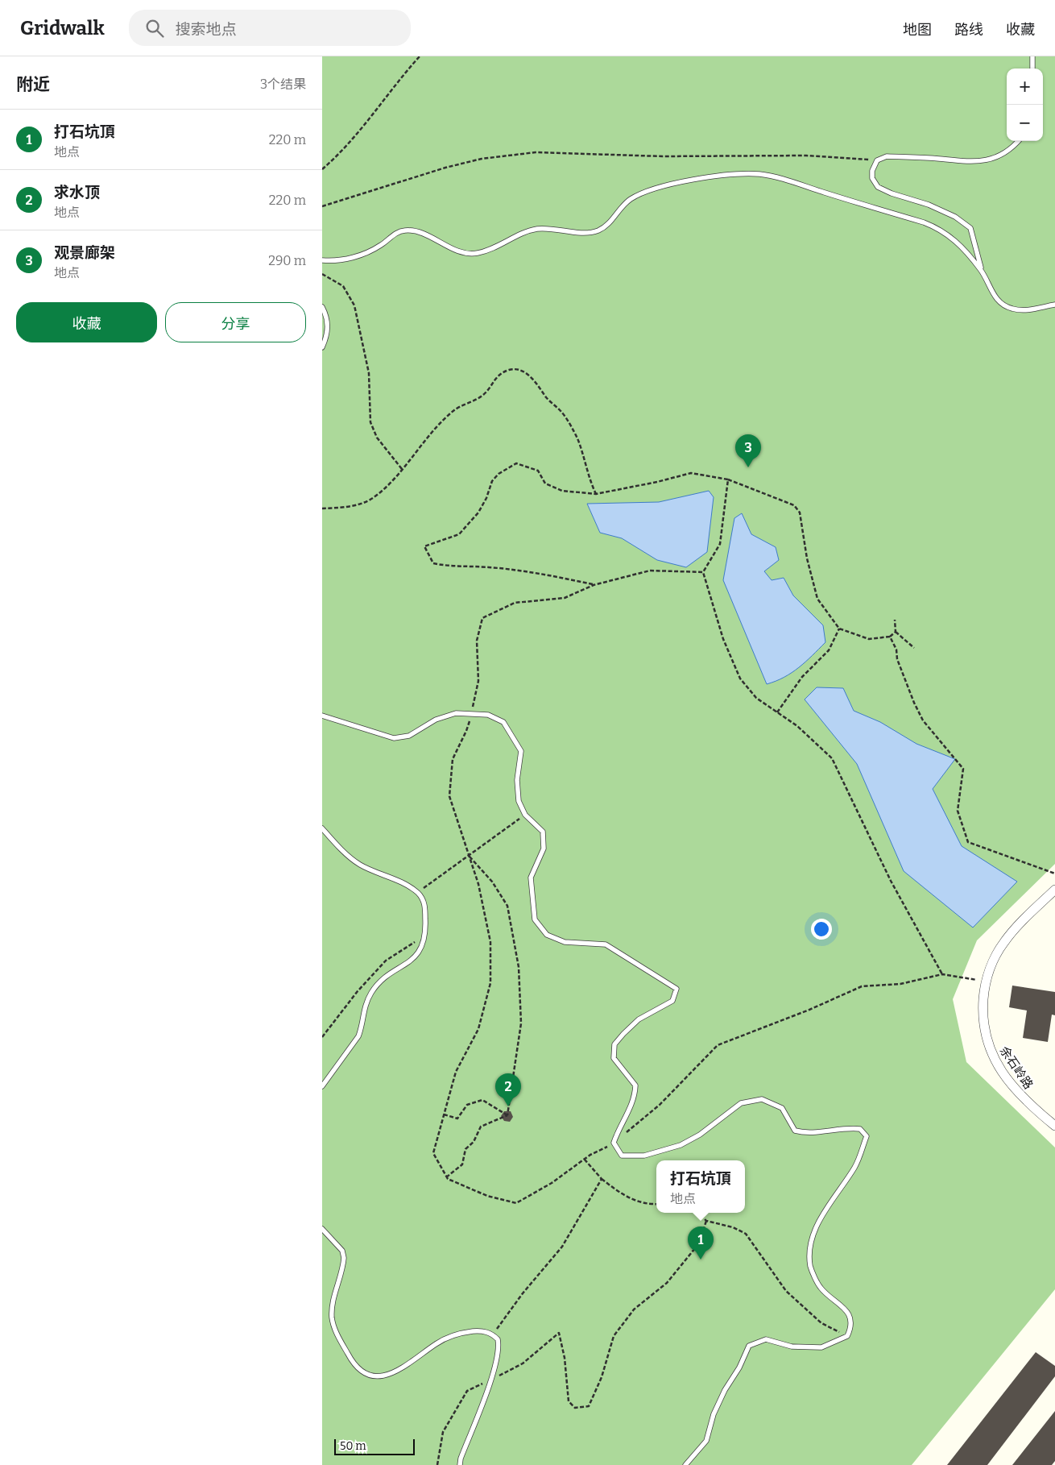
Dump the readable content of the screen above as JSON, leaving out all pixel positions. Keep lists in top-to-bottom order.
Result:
{
  "streets": {
    "street": ["余石岭路"]
  },
  "scale_bar": "50 m",
  "page": {
    "header": "Gridwalk",
    "search": "搜索地点",
    "nav": ["地图", "路线", "收藏"],
    "heading": ["附近", "3个结果"],
    "map_buttons": ["+", "−"],
    "list": [
      {
        "mark": "1",
        "name": "打石坑頂",
        "note": "地点",
        "value": "220 m"
      },
      {
        "mark": "2",
        "name": "求水顶",
        "note": "地点",
        "value": "220 m"
      },
      {
        "mark": "3",
        "name": "观景廊架",
        "note": "地点",
        "value": "290 m"
      }
    ],
    "buttons": ["收藏", "分享"],
    "pins": ["3", "2", "1"],
    "popup": ["打石坑頂", "地点"],
    "scale": "50 m"
  }
}
